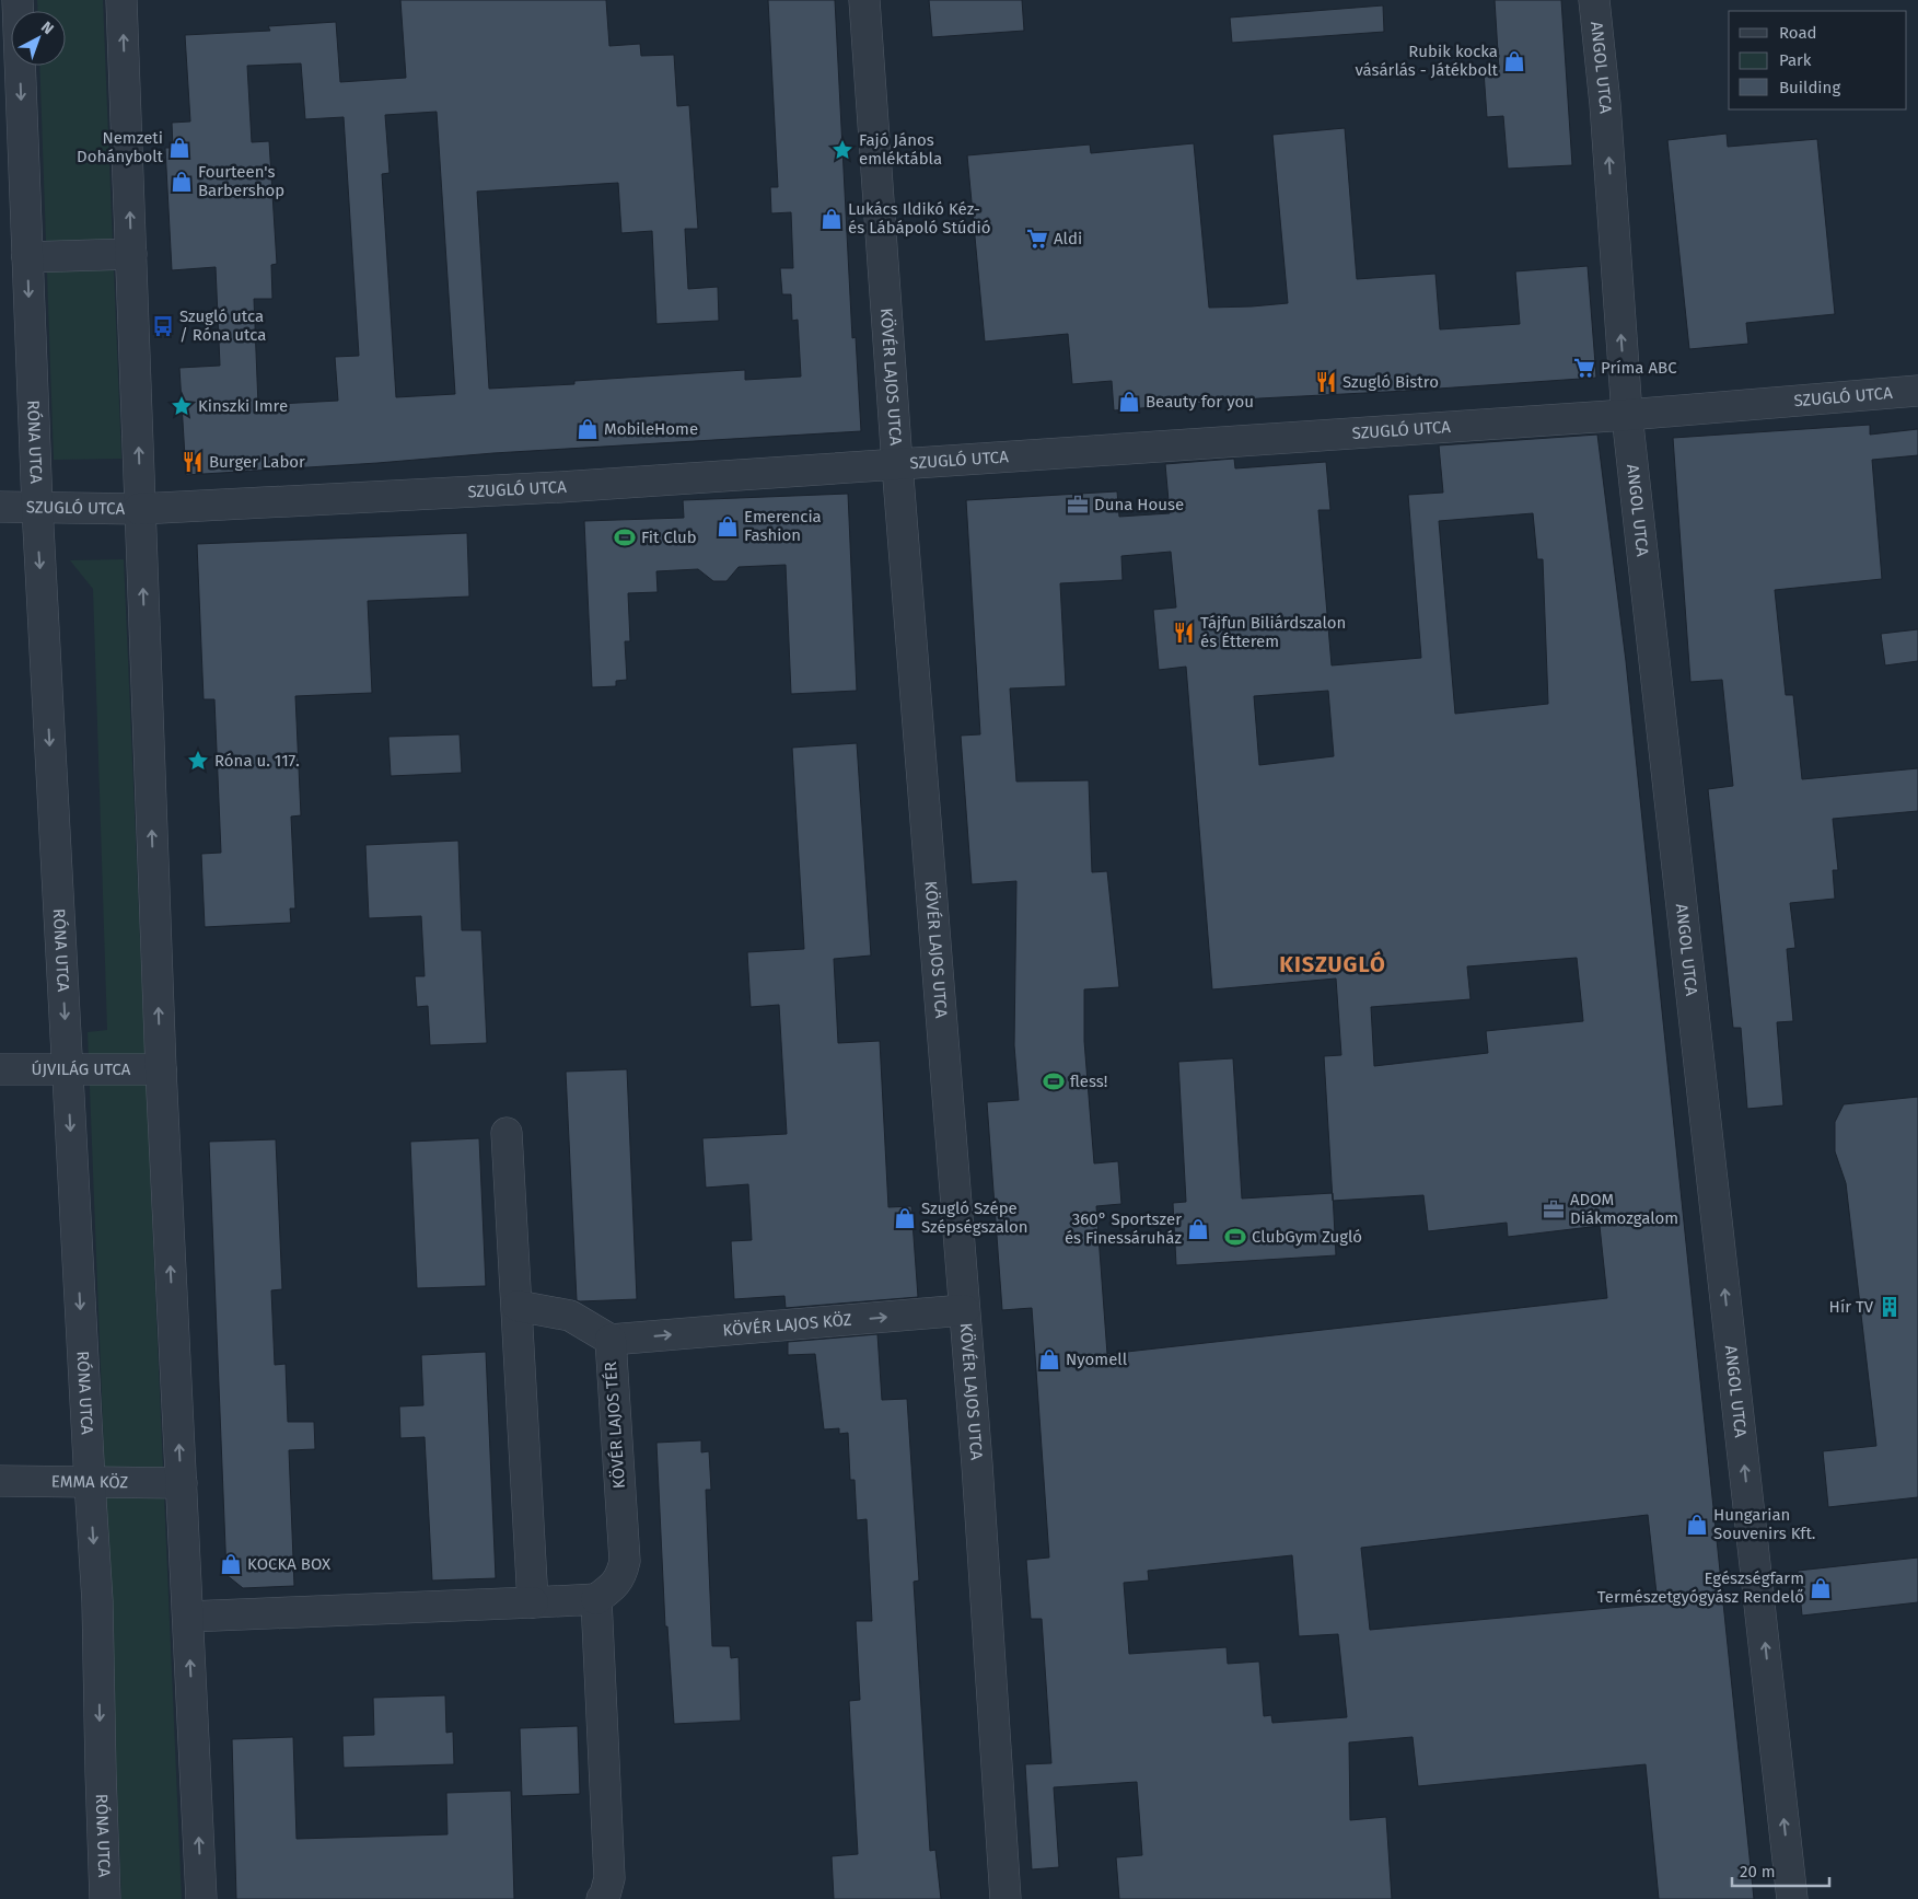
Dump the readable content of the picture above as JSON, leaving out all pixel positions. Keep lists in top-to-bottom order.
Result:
{
  "streets": {
    "street": [
      "ANGOL UTCA",
      "KÖVÉR LAJOS UTCA",
      "SZUGLÓ UTCA",
      "RÓNA UTCA",
      "ÚJVILÁG UTCA",
      "KÖVÉR LAJOS KÖZ",
      "KÖVÉR LAJOS TÉR",
      "EMMA KÖZ"
    ]
  },
  "crossings": [
    ["ANGOL UTCA", "SZUGLÓ UTCA"],
    ["KÖVÉR LAJOS UTCA", "SZUGLÓ UTCA"],
    ["KÖVÉR LAJOS UTCA", "KÖVÉR LAJOS KÖZ"],
    ["SZUGLÓ UTCA", "RÓNA UTCA"],
    ["RÓNA UTCA", "ÚJVILÁG UTCA"],
    ["RÓNA UTCA", "EMMA KÖZ"],
    ["KÖVÉR LAJOS KÖZ", "KÖVÉR LAJOS TÉR"]
  ],
  "one_way": ["ANGOL UTCA", "KÖVÉR LAJOS KÖZ"],
  "districts": ["KISZUGLÓ"],
  "places": {
    "shop": [
      "Rubik kocka vásárlás - Játékbolt",
      "Nemzeti Dohánybolt",
      "Fourteen's Barbershop",
      "Lukács Ildikó Kéz- és Lábápoló Stúdió",
      "Beauty for you",
      "MobileHome",
      "Emerencia Fashion",
      "Szugló Szépe Szépségszalon",
      "360° Sportszer és Finessáruház",
      "Nyomell",
      "Hungarian Souvenirs Kft.",
      "KOCKA BOX",
      "Egészségfarm Természetgyógyász Rendelő"
    ],
    "place": ["Fajó János emléktábla", "Kinszki Imre", "Róna u. 117."],
    "supermarket": ["Aldi", "Príma ABC"],
    "bus stop": ["Szugló utca / Róna utca"],
    "restaurant": ["Szugló Bistro", "Burger Labor", "Tájfun Biliárdszalon és Étterem"],
    "office": ["Duna House", "ADOM Diákmozgalom"],
    "sports": ["Fit Club", "fless!", "ClubGym Zugló"],
    "building": ["Hír TV"]
  },
  "legend": ["Road", "Park", "Building"],
  "scale_bar": "20 m",
  "north": "top right"
}
